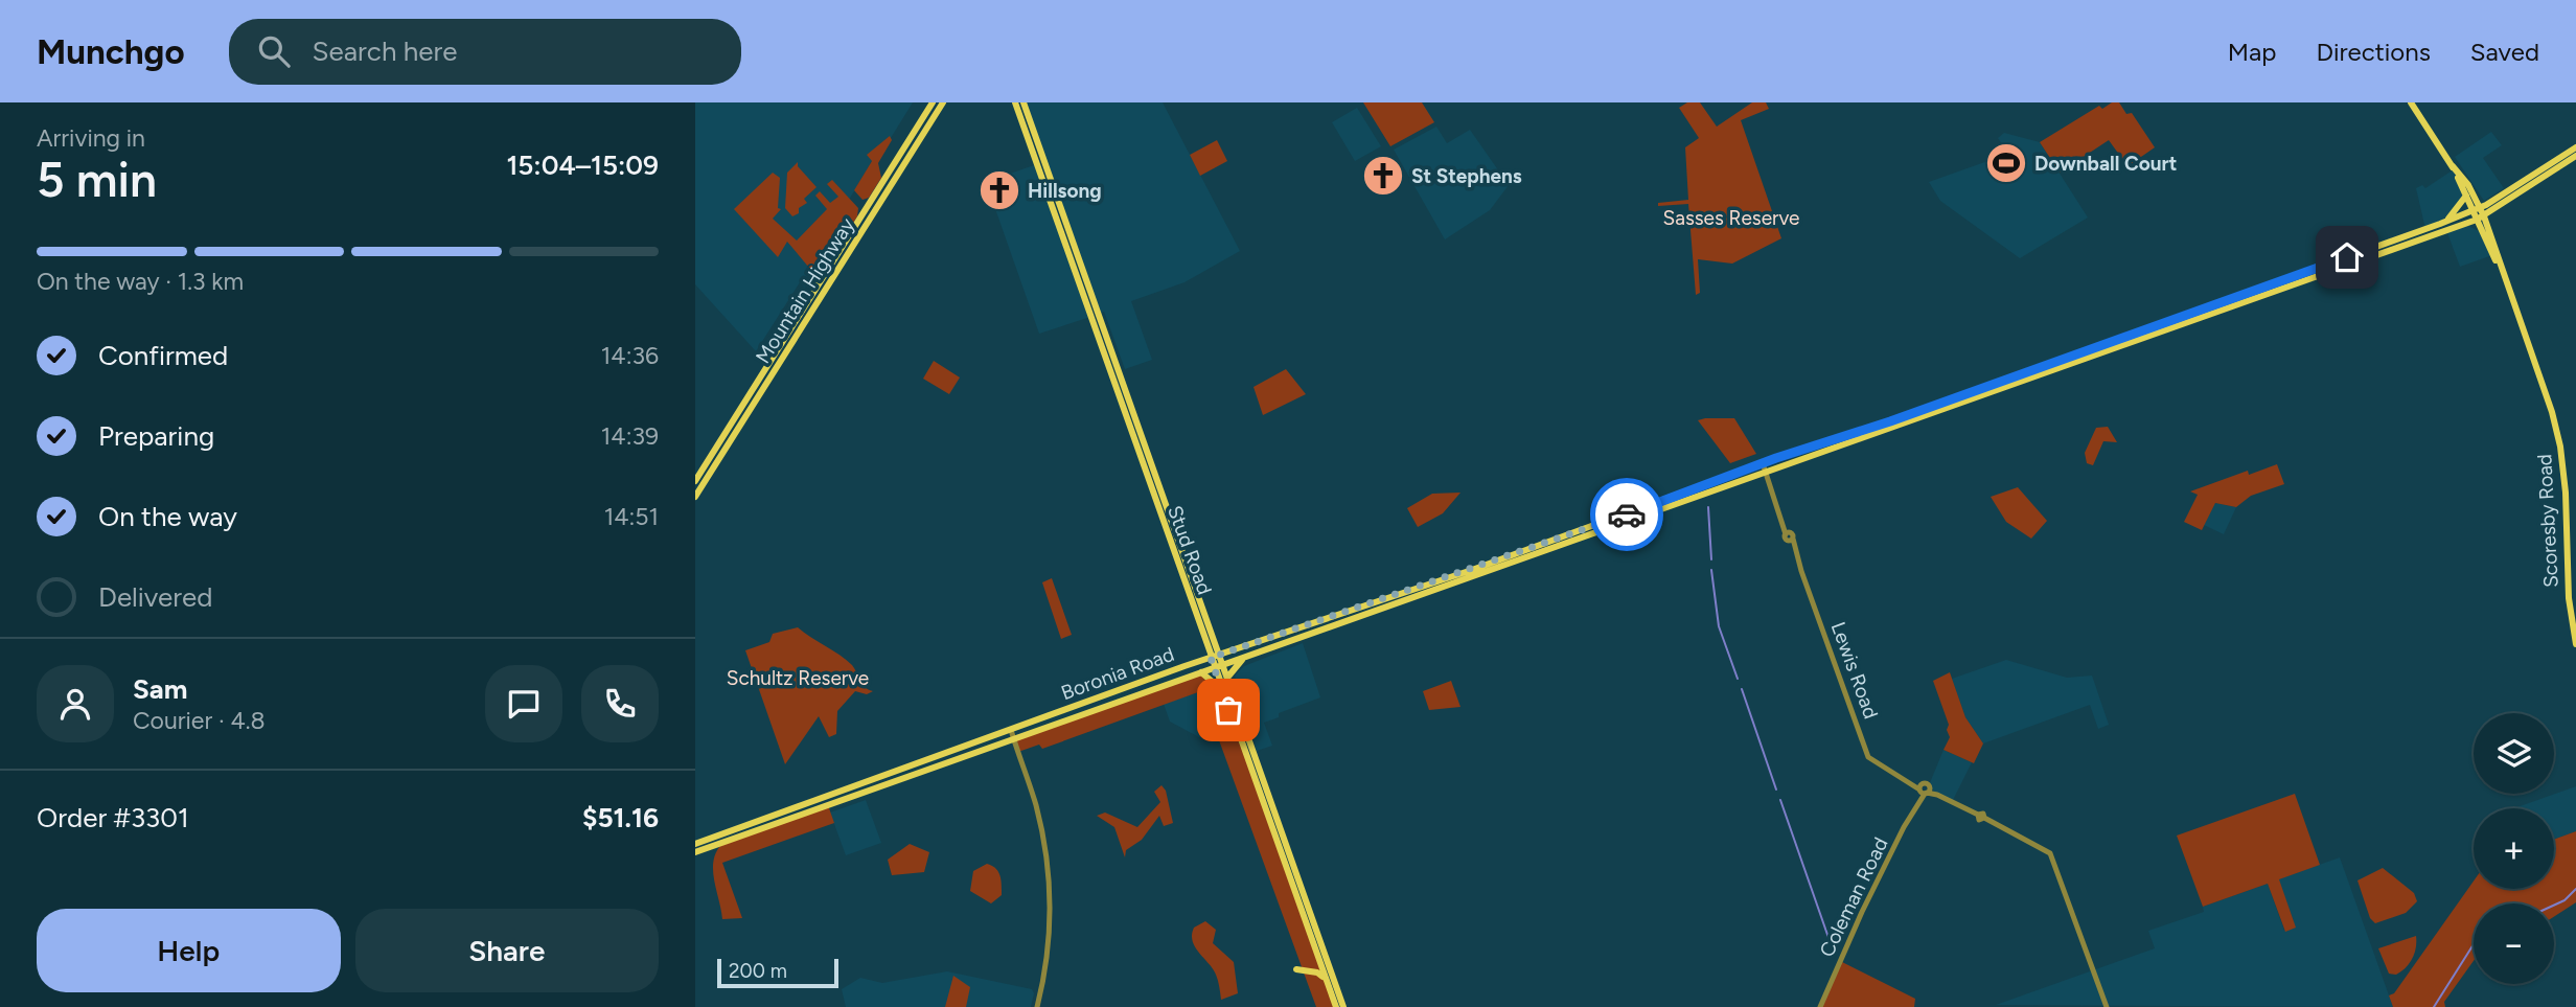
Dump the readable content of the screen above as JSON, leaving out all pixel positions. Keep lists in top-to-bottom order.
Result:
{
  "streets": {
    "main road": [
      "Mountain Highway",
      "Scoresby Road",
      "Stud Road",
      "Boronia Road"
    ],
    "street": ["Lewis Road", "Coleman Road"]
  },
  "crossings": [
    ["Scoresby Road", "Boronia Road"],
    ["Stud Road", "Boronia Road"],
    ["Lewis Road", "Boronia Road"],
    ["Lewis Road", "Coleman Road"]
  ],
  "parks": ["Sasses Reserve", "Schultz Reserve"],
  "places": {
    "sports": ["Downball Court"],
    "church": ["St Stephens", "Hillsong"]
  },
  "scale_bar": "200 m",
  "page": {
    "header": "Munchgo",
    "search": "Search here",
    "nav": ["Map", "Directions", "Saved"],
    "heading": ["5 min", "Arriving in", "15:04–15:09"],
    "panel": [
      "Sam",
      "Courier · 4.8",
      "Order #3301",
      "$51.16"
    ],
    "bar": "On the way · 1.3 km",
    "list": [
      ["Confirmed", "14:36"],
      ["Preparing", "14:39"],
      ["On the way", "14:51"],
      "Delivered"
    ],
    "map_buttons": ["+", "−"],
    "buttons": ["Help", "Share"],
    "scale": "200 m"
  }
}
